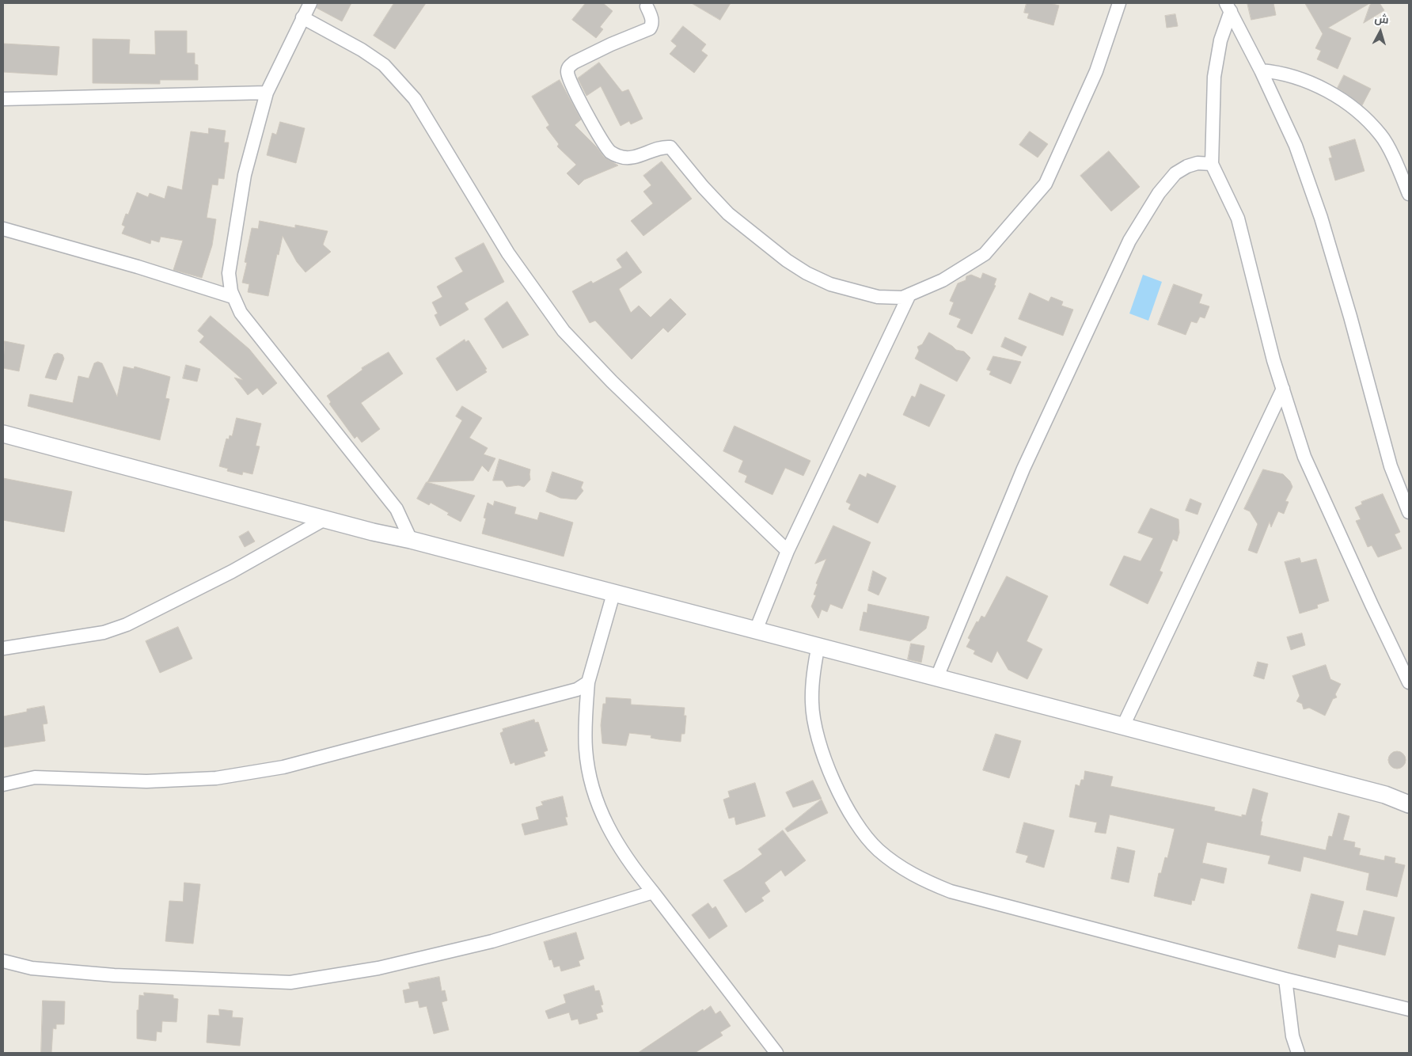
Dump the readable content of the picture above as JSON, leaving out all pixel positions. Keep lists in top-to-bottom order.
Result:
{
  "north": "top"
}
